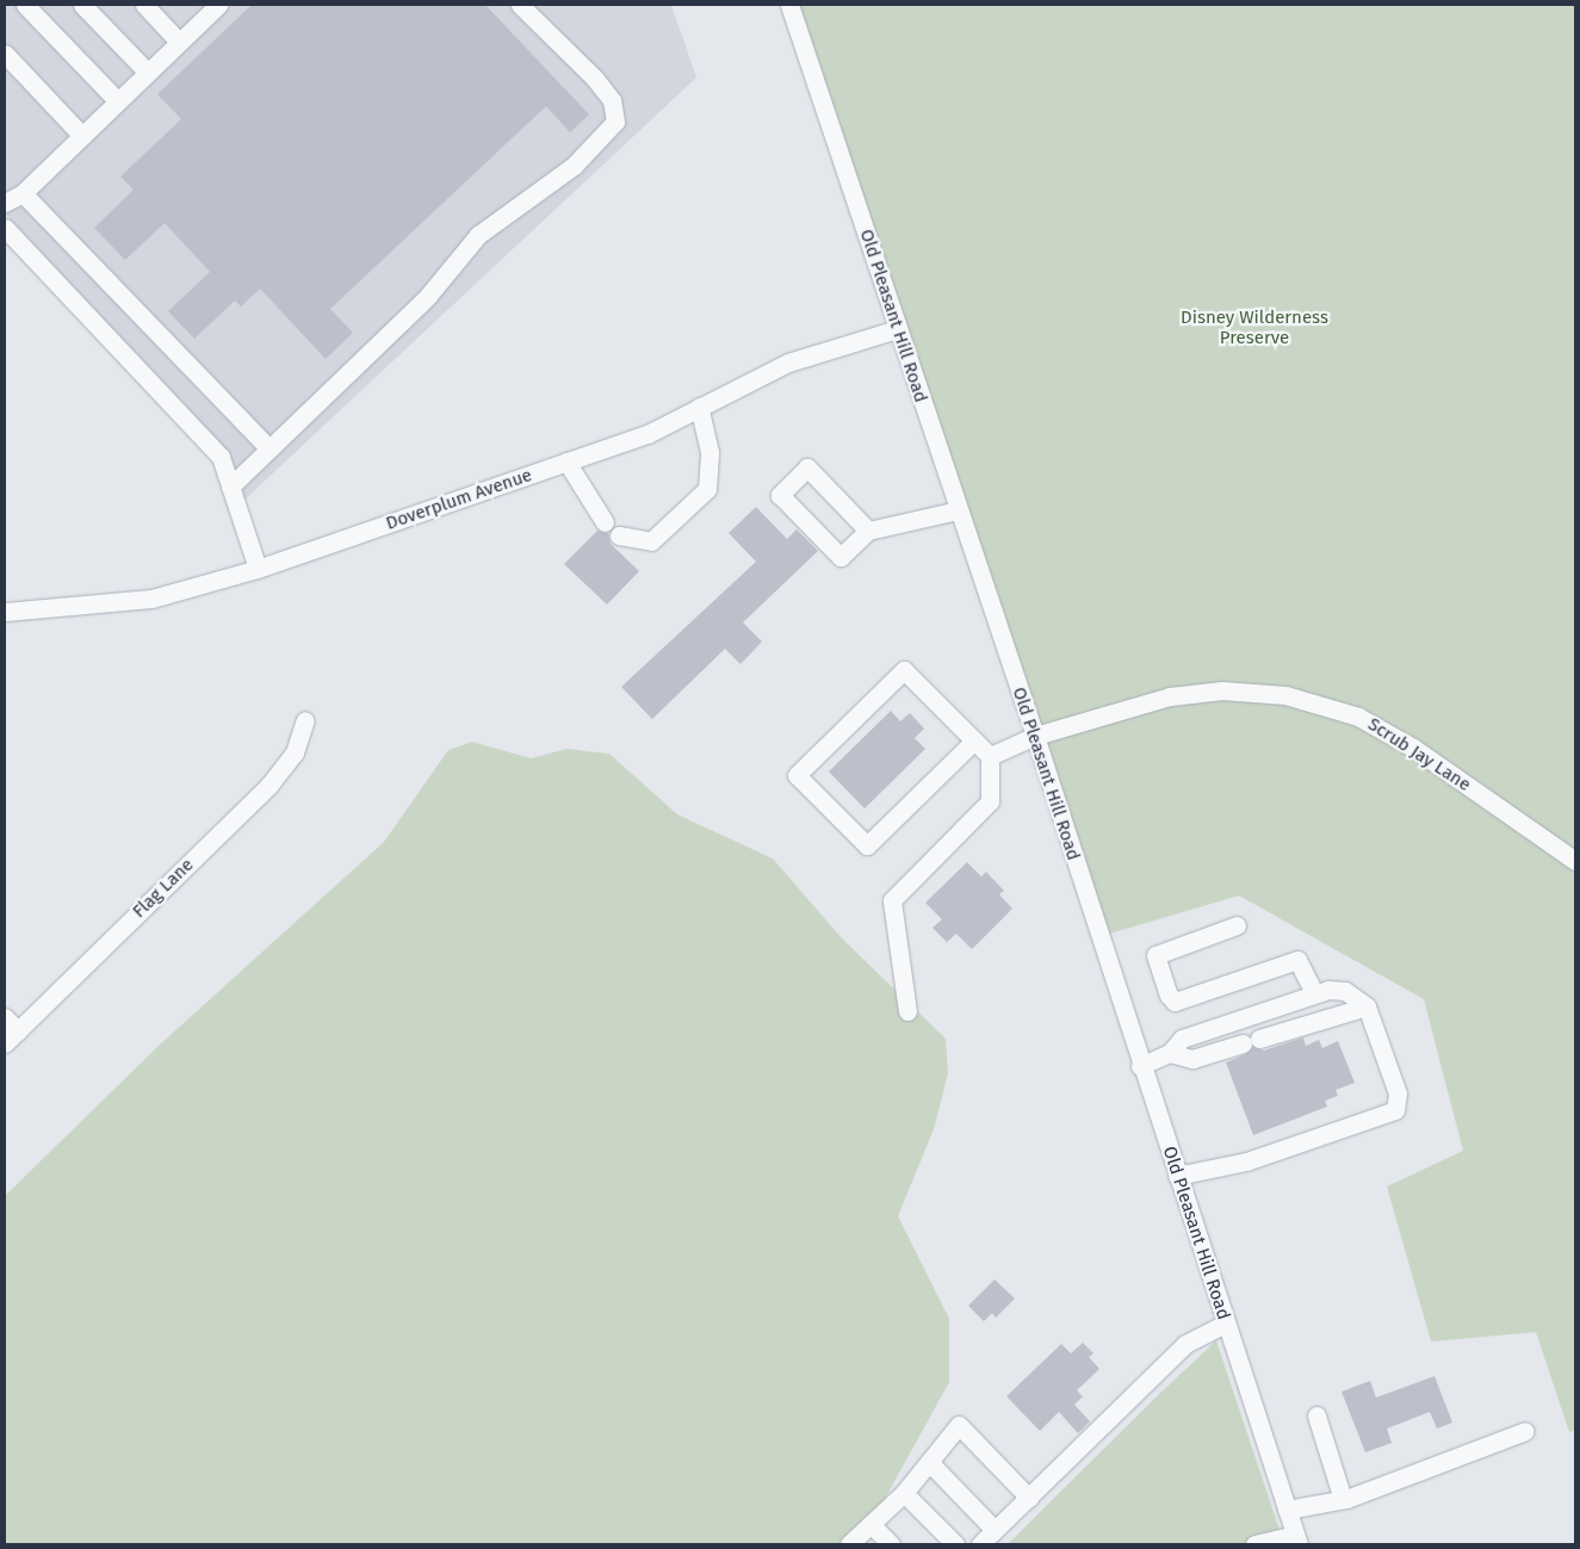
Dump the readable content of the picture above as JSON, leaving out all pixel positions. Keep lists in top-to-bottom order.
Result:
{
  "streets": {
    "street": [
      "Old Pleasant Hill Road",
      "Doverplum Avenue",
      "Scrub Jay Lane",
      "Flag Lane"
    ]
  },
  "crossings": [
    ["Old Pleasant Hill Road", "Doverplum Avenue"],
    ["Old Pleasant Hill Road", "Scrub Jay Lane"]
  ],
  "parks": ["Disney Wilderness Preserve"]
}
